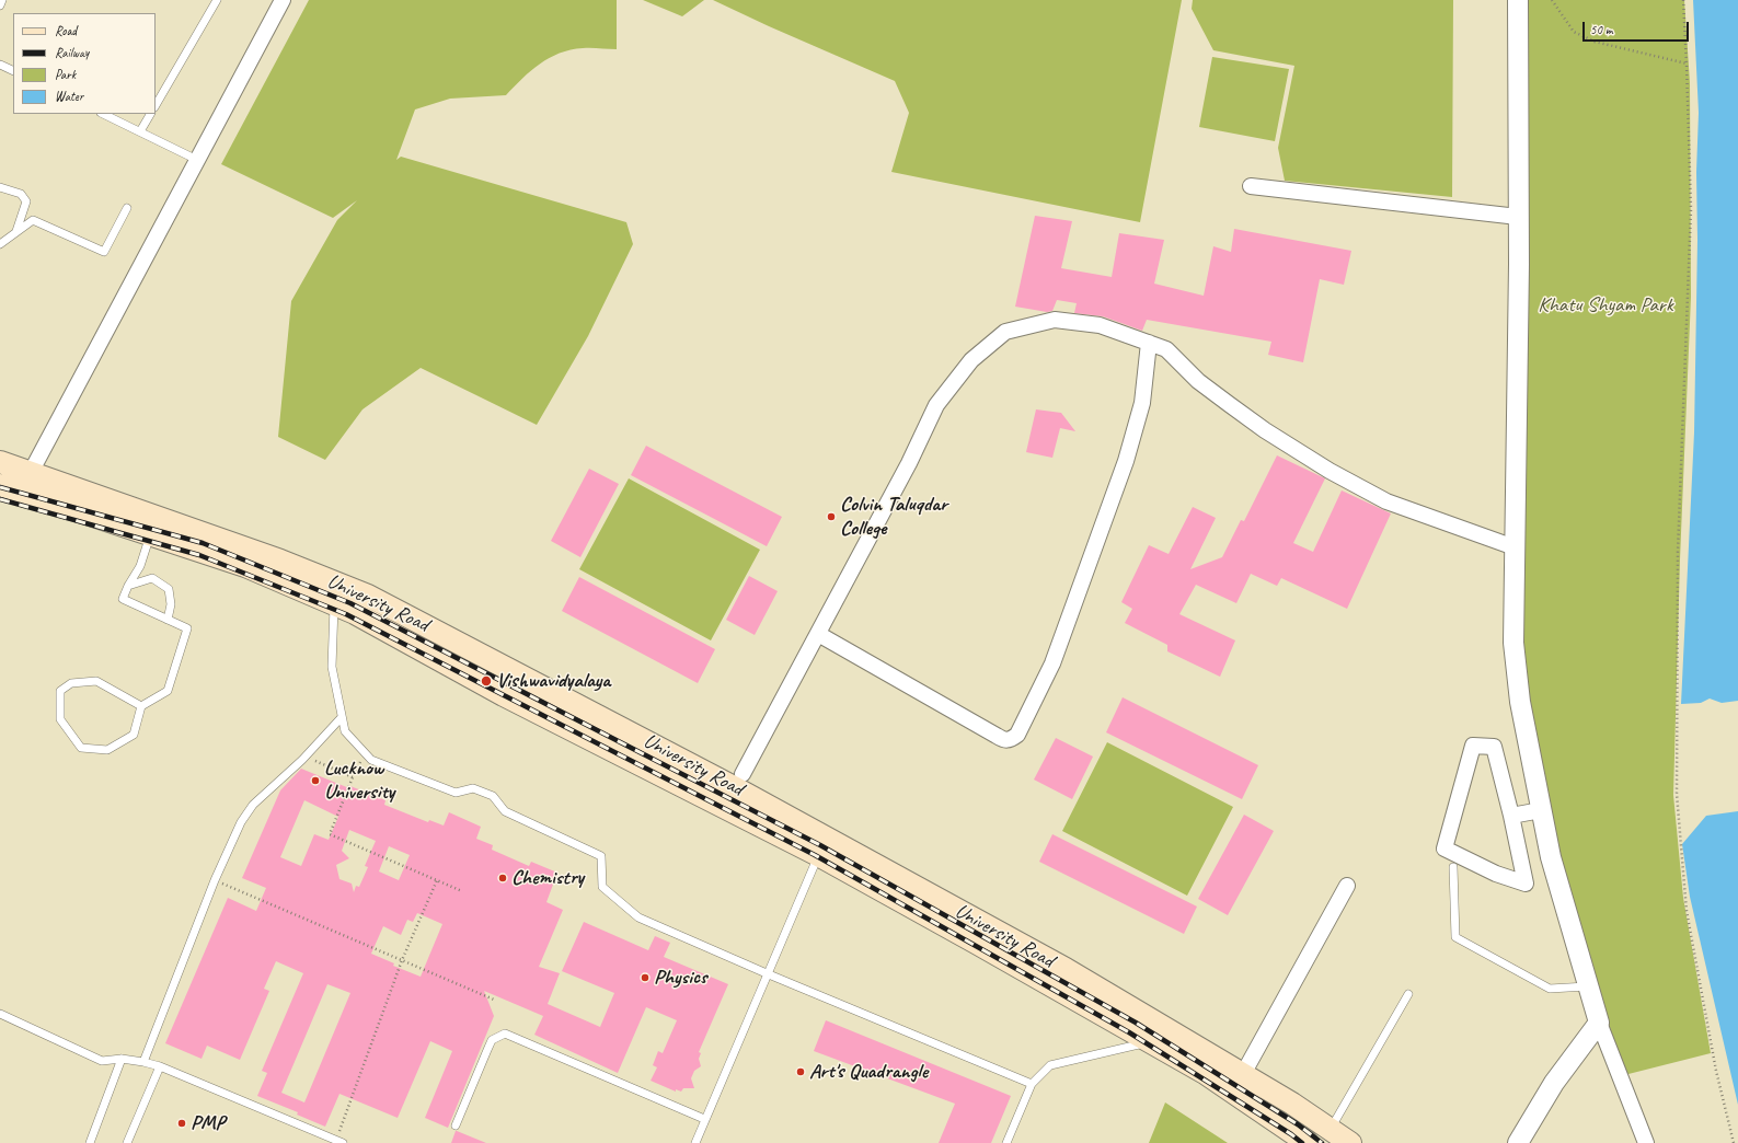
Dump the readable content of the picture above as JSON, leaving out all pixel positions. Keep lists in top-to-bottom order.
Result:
{
  "streets": {
    "main road": ["University Road"]
  },
  "parks": ["Khatu Shyam Park"],
  "places": [
    "Colvin Taluqdar College",
    "Vishwavidyalaya",
    "Lucknow University",
    "Chemistry",
    "Physics",
    "Art's Quadrangle",
    "PMP"
  ],
  "legend": [
    "Road",
    "Railway",
    "Park",
    "Water"
  ],
  "scale_bar": "50 m"
}
